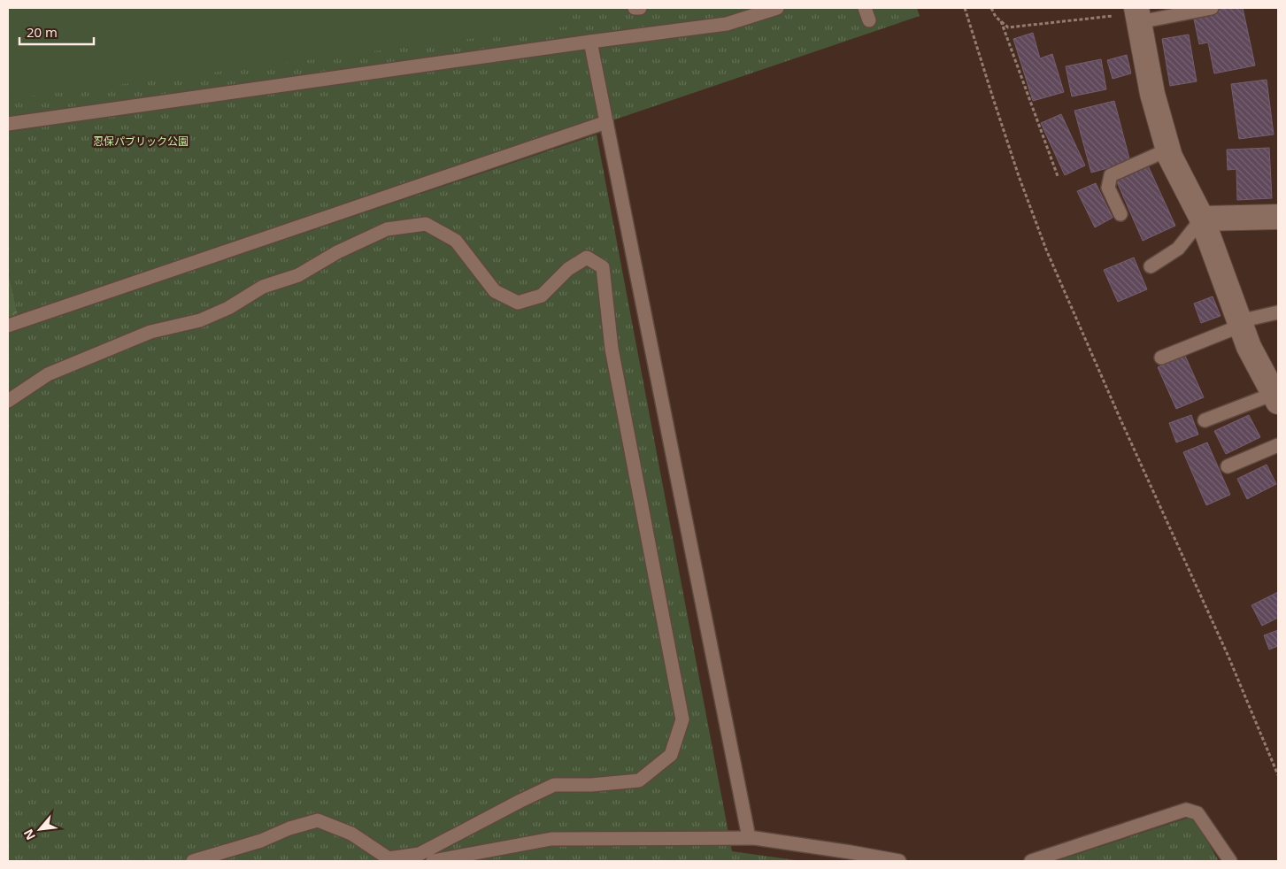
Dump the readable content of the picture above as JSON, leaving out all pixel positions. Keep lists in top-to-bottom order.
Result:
{
  "parks": ["忍保パブリック公園"],
  "scale_bar": "20 m",
  "north": "bottom left"
}
